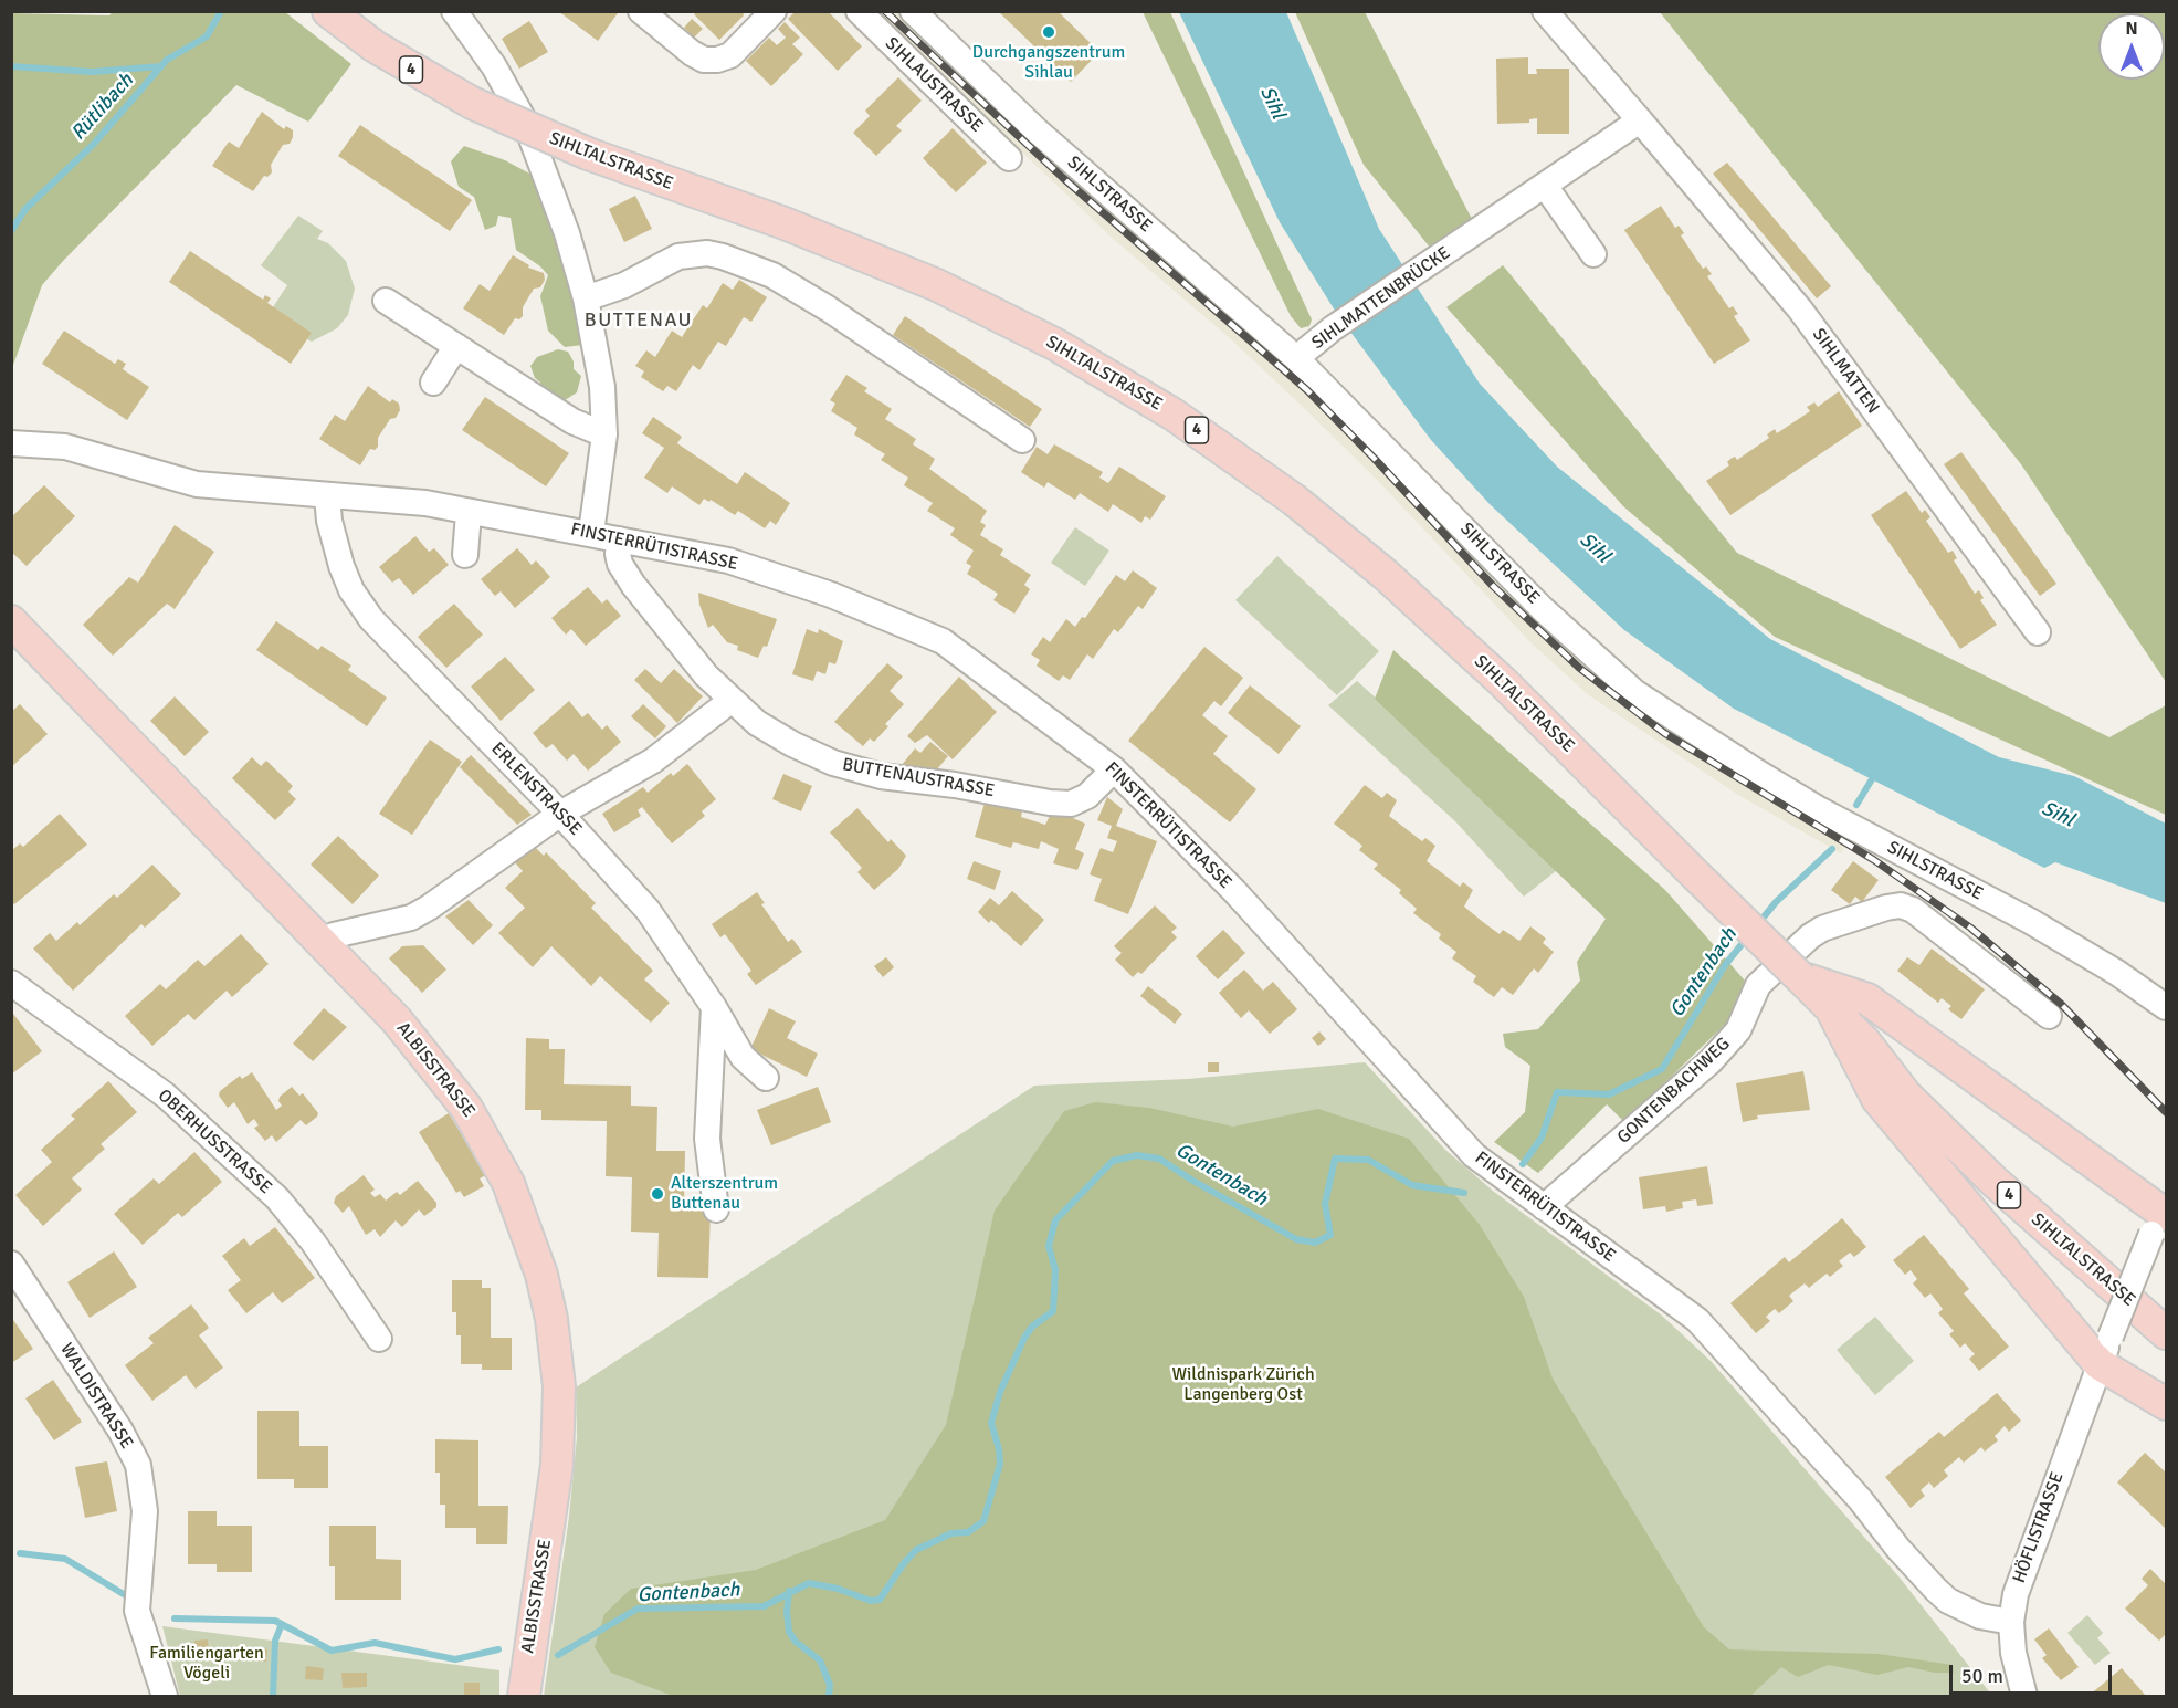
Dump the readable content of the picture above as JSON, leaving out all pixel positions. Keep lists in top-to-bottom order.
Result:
{
  "streets": {
    "main road": ["4", "SIHLTALSTRASSE", "ALBISSTRASSE"],
    "street": [
      "SIHLAUSTRASSE",
      "SIHLSTRASSE",
      "SIHLMATTENBRÜCKE",
      "SIHLMATTEN",
      "FINSTERRÜTISTRASSE",
      "BUTTENAUSTRASSE",
      "ERLENSTRASSE",
      "GONTENBACHWEG",
      "OBERHUSSTRASSE",
      "WALDISTRASSE",
      "HÖFLISTRASSE"
    ]
  },
  "crossings": [
    ["SIHLSTRASSE", "SIHLMATTENBRÜCKE"],
    ["FINSTERRÜTISTRASSE", "BUTTENAUSTRASSE"],
    ["FINSTERRÜTISTRASSE", "ERLENSTRASSE"],
    ["FINSTERRÜTISTRASSE", "GONTENBACHWEG"],
    ["FINSTERRÜTISTRASSE", "HÖFLISTRASSE"]
  ],
  "districts": ["BUTTENAU"],
  "water": ["Sihl", "Rütlibach", "Gontenbach"],
  "parks": ["Wildnispark Zürich Langenberg Ost", "Familiengarten Vögeli"],
  "places": ["Durchgangszentrum Sihlau", "Alterszentrum Buttenau"],
  "scale_bar": "50 m",
  "north": "top"
}
